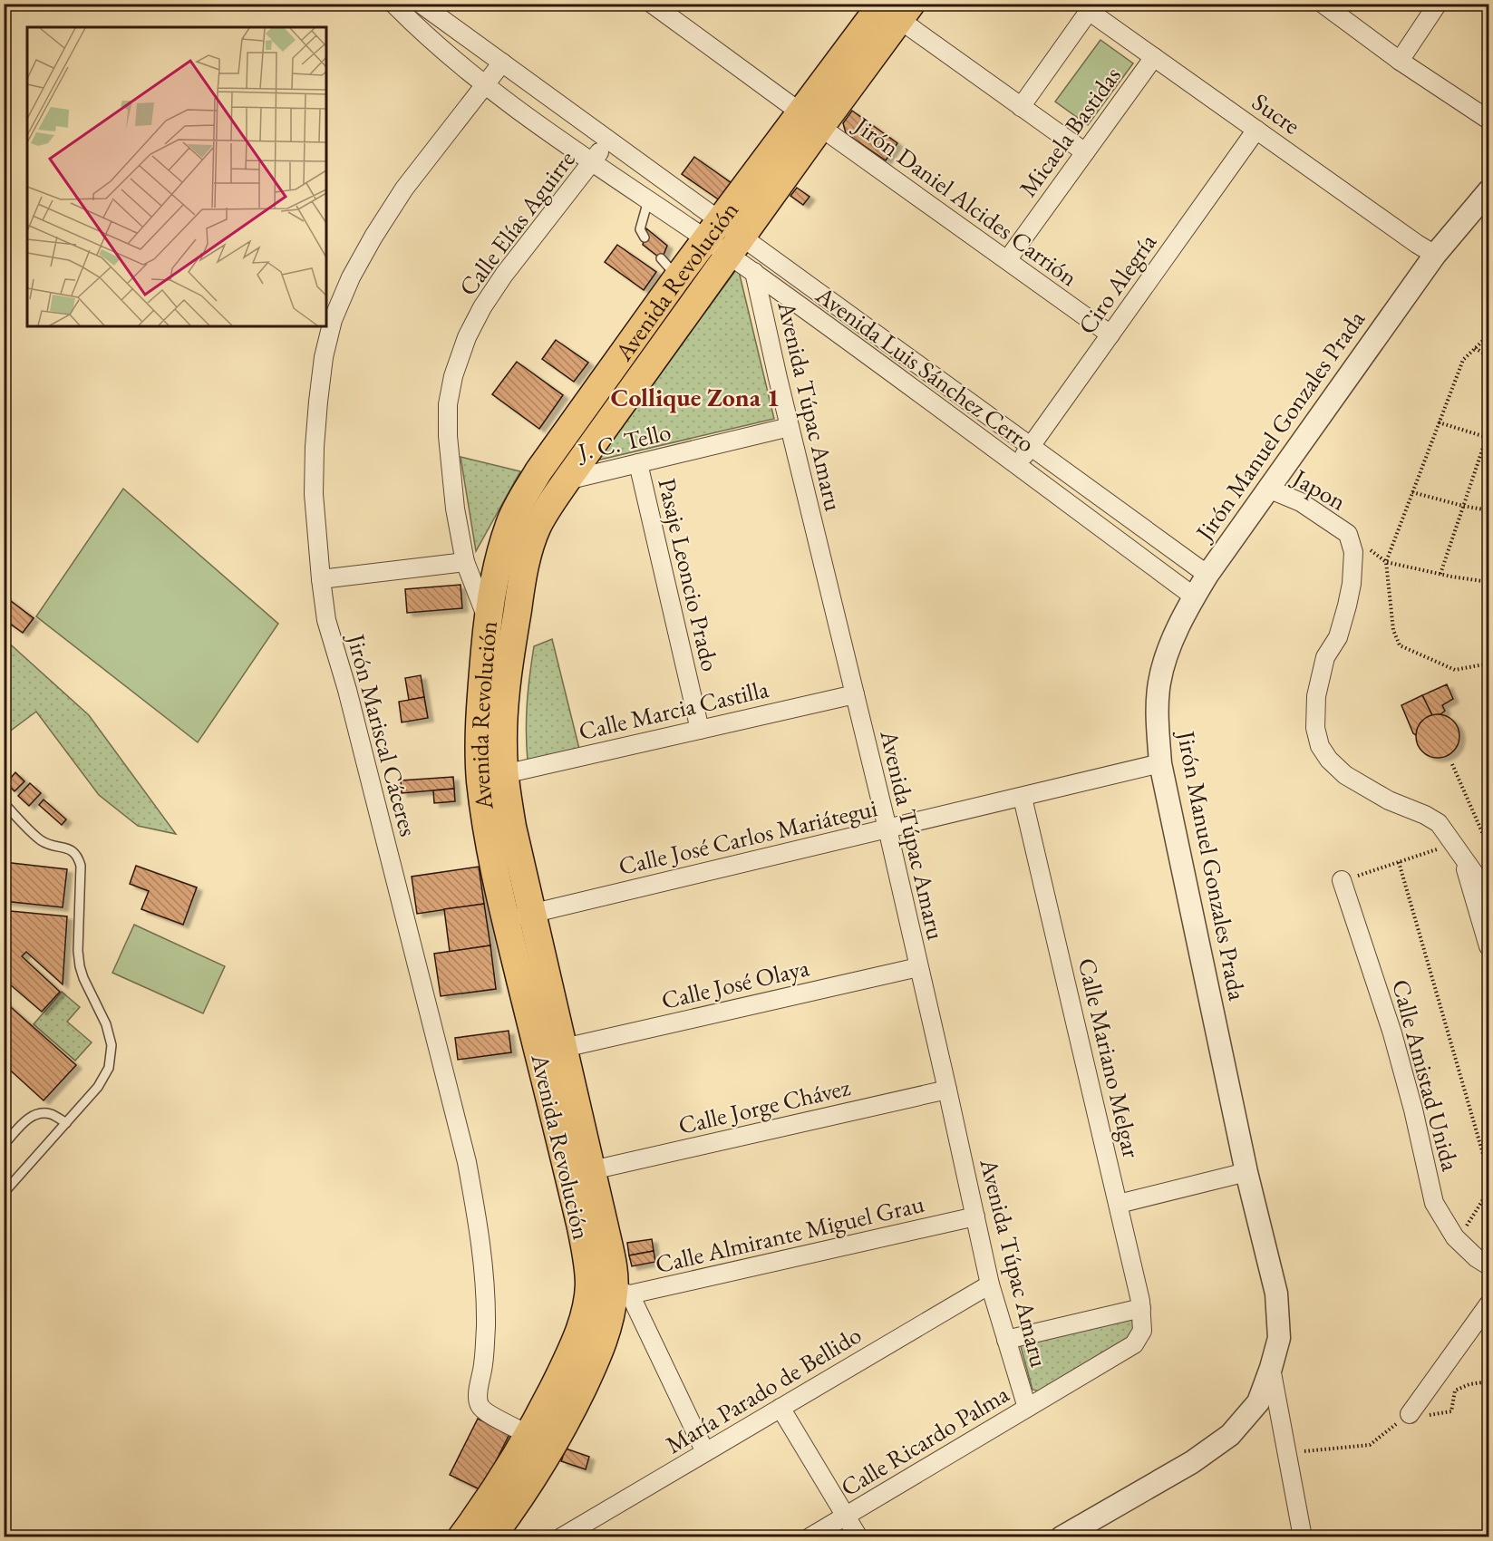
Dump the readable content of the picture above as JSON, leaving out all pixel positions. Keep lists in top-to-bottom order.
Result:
{
  "streets": {
    "main road": ["Avenida Revolución"],
    "street": [
      "Sucre",
      "Micaela Bastidas",
      "Jirón Daniel Alcides Carrión",
      "Calle Elías Aguirre",
      "Ciro Alegría",
      "Avenida Luis Sánchez Cerro",
      "Avenida Túpac Amaru",
      "Jirón Manuel Gonzales Prada",
      "J. C. Tello",
      "Japon",
      "Pasaje Leoncio Prado",
      "Calle Marcia Castilla",
      "Jirón Mariscal Cáceres",
      "Calle José Carlos Mariátegui",
      "Calle José Olaya",
      "Calle Mariano Melgar",
      "Calle Amistad Unida",
      "Calle Jorge Chávez",
      "Calle Almirante Miguel Grau",
      "María Parado de Bellido",
      "Calle Ricardo Palma"
    ]
  },
  "crossings": [
    ["Sucre", "Micaela Bastidas"],
    ["Sucre", "Ciro Alegría"],
    ["Sucre", "Jirón Manuel Gonzales Prada"],
    ["Micaela Bastidas", "Jirón Daniel Alcides Carrión"],
    ["Jirón Daniel Alcides Carrión", "Avenida Revolución"],
    ["Jirón Daniel Alcides Carrión", "Ciro Alegría"],
    ["Calle Elías Aguirre", "Avenida Revolución"],
    ["Calle Elías Aguirre", "Avenida Luis Sánchez Cerro"],
    ["Avenida Revolución", "Avenida Luis Sánchez Cerro"],
    ["Avenida Revolución", "J. C. Tello"],
    ["Avenida Revolución", "Calle Marcia Castilla"],
    ["Avenida Revolución", "Jirón Mariscal Cáceres"],
    ["Avenida Revolución", "Calle José Carlos Mariátegui"],
    ["Avenida Revolución", "Calle José Olaya"],
    ["Avenida Revolución", "Calle Jorge Chávez"],
    ["Avenida Revolución", "Calle Almirante Miguel Grau"],
    ["Ciro Alegría", "Avenida Luis Sánchez Cerro"],
    ["Avenida Luis Sánchez Cerro", "Avenida Túpac Amaru"],
    ["Avenida Luis Sánchez Cerro", "Jirón Manuel Gonzales Prada"],
    ["Avenida Luis Sánchez Cerro", "Jirón Mariscal Cáceres"],
    ["Avenida Túpac Amaru", "J. C. Tello"],
    ["Avenida Túpac Amaru", "Calle Marcia Castilla"],
    ["Avenida Túpac Amaru", "Calle José Carlos Mariátegui"],
    ["Avenida Túpac Amaru", "Calle José Olaya"],
    ["Avenida Túpac Amaru", "Calle Jorge Chávez"],
    ["Avenida Túpac Amaru", "Calle Almirante Miguel Grau"],
    ["Avenida Túpac Amaru", "María Parado de Bellido"],
    ["Avenida Túpac Amaru", "Calle Ricardo Palma"],
    ["Jirón Manuel Gonzales Prada", "Japon"],
    ["Jirón Manuel Gonzales Prada", "Calle José Carlos Mariátegui"],
    ["J. C. Tello", "Pasaje Leoncio Prado"],
    ["Pasaje Leoncio Prado", "Calle Marcia Castilla"],
    ["Calle José Carlos Mariátegui", "Calle Mariano Melgar"],
    ["Calle Mariano Melgar", "Calle Ricardo Palma"]
  ],
  "districts": ["Collique Zona 1"]
}
